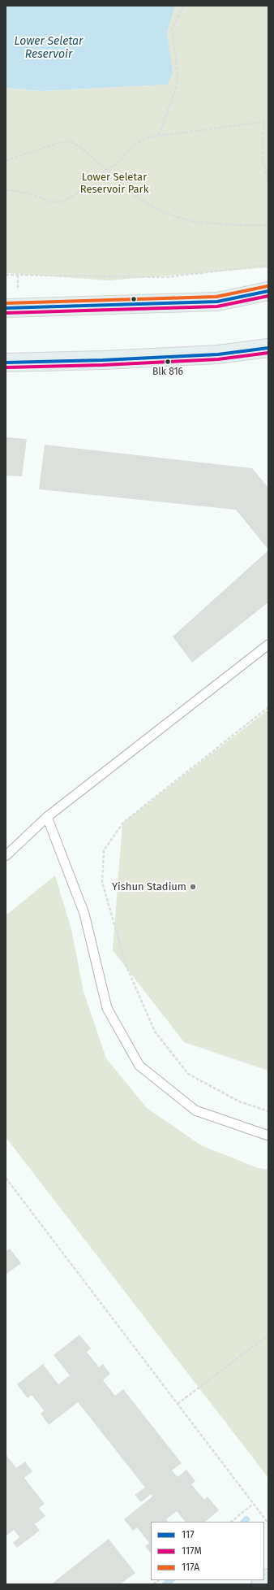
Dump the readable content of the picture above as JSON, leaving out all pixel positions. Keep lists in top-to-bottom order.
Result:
{
  "water": ["Lower Seletar Reservoir"],
  "parks": ["Lower Seletar Reservoir Park"],
  "places": ["Blk 816", "Yishun Stadium"],
  "lines": ["transit line 117A", "transit line 117", "transit line 117M"],
  "legend": ["117", "117M", "117A"]
}
